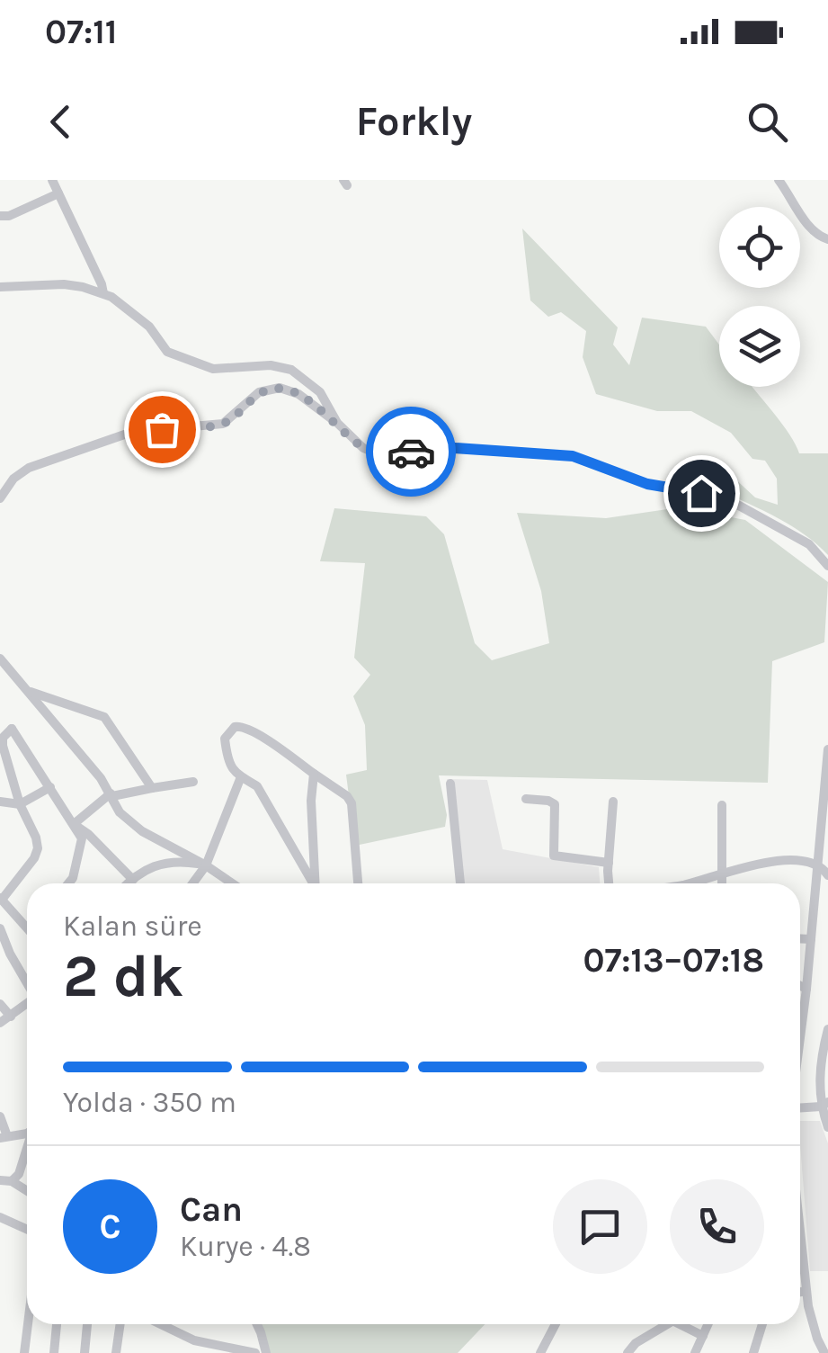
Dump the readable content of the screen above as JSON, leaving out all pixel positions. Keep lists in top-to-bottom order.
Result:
{
  "page": {
    "status": "07:11",
    "header": "Forkly",
    "heading": ["2 dk", "Kalan süre", "07:13–07:18"],
    "panel": ["Can", "Kurye · 4.8"],
    "bar": "Yolda · 350 m",
    "round": "C"
  }
}
